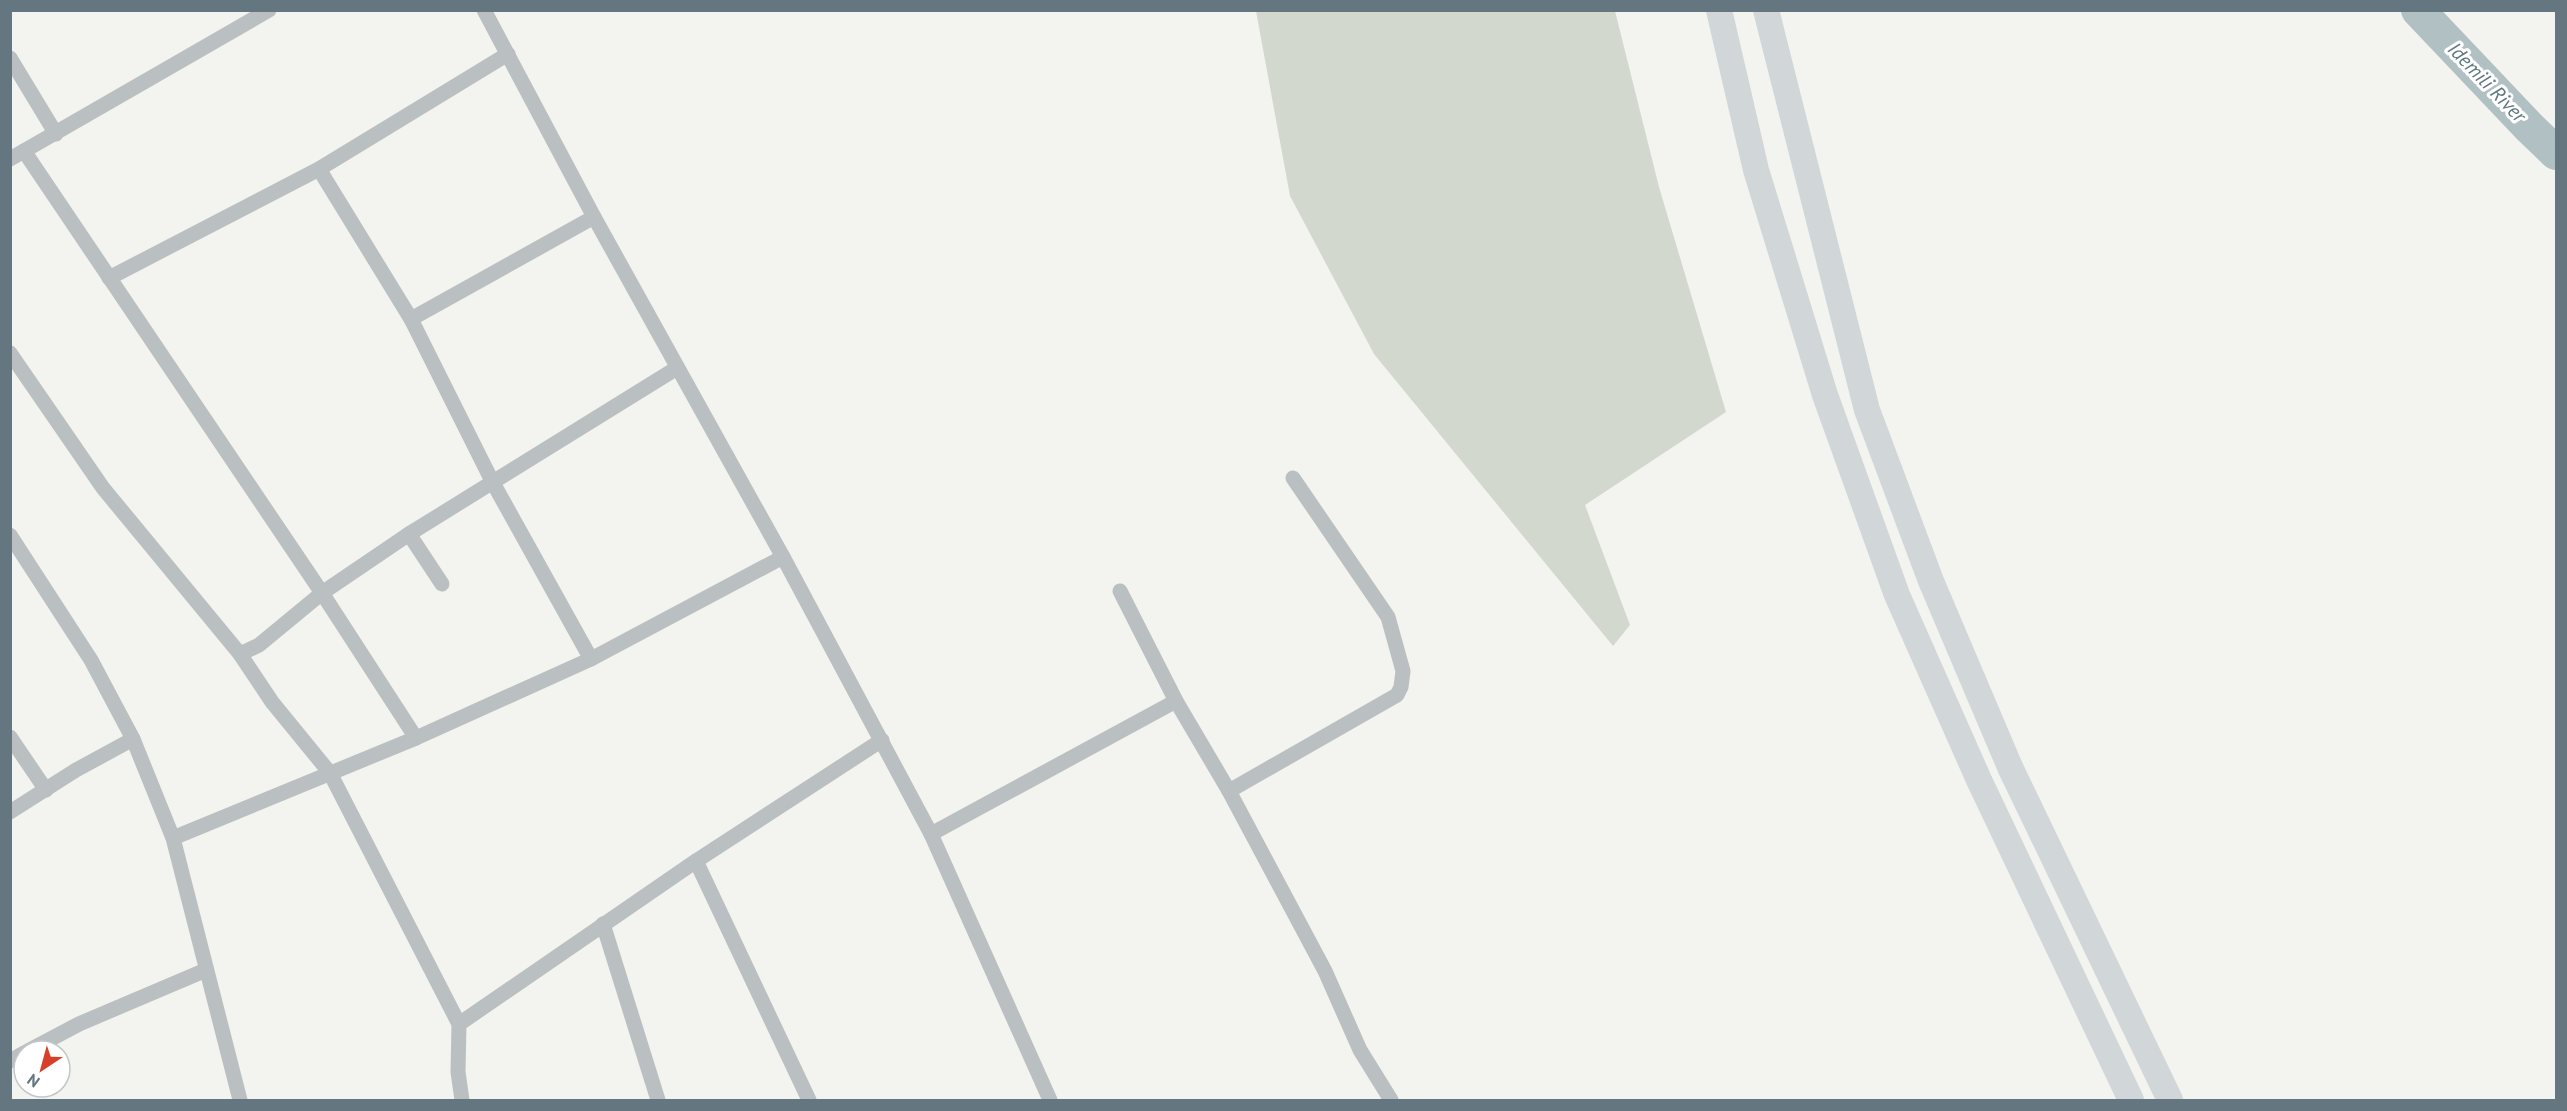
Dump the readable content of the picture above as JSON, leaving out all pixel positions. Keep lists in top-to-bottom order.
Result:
{
  "water": ["Idemili River"],
  "north": "bottom left"
}
